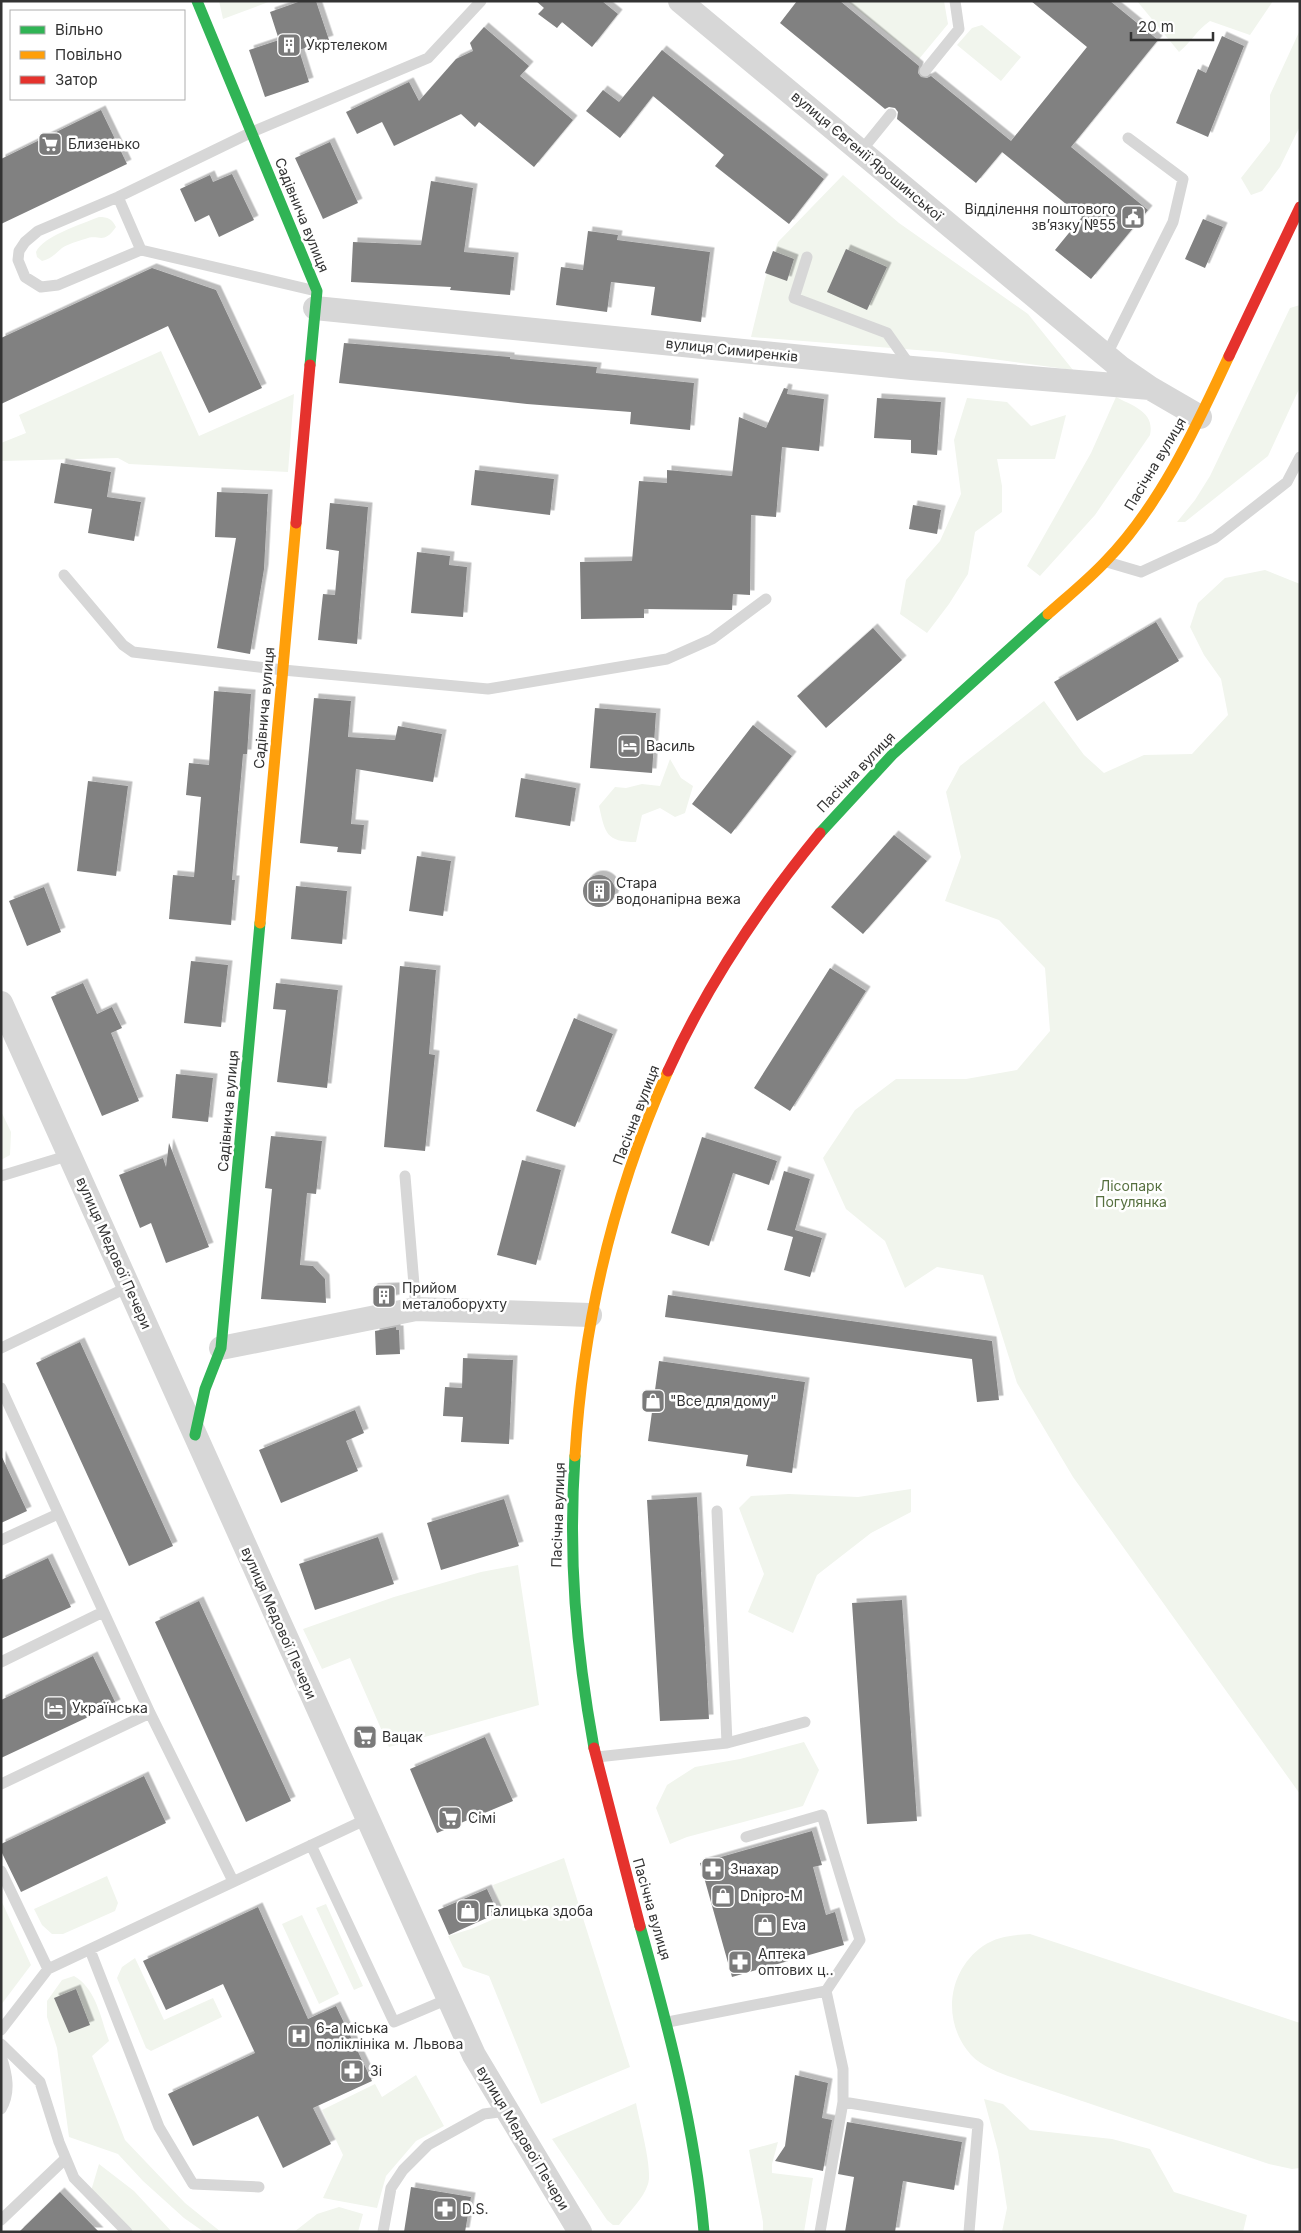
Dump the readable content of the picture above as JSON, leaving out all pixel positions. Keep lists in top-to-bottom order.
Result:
{
  "streets": {
    "main road": ["Садівнича вулиця", "Пасічна вулиця"],
    "street": ["вулиця Євгенії Ярошинської", "вулиця Симиренків", "вулиця Медової Печери"]
  },
  "crossings": [
    ["вулиця Євгенії Ярошинської", "вулиця Симиренків"],
    ["вулиця Євгенії Ярошинської", "Пасічна вулиця"],
    ["Садівнича вулиця", "вулиця Симиренків"],
    ["Садівнича вулиця", "вулиця Медової Печери"]
  ],
  "parks": ["Лісопарк Погулянка"],
  "places": {
    "building": ["Укртелеком", "Стара водонапірна вежа", "Прийом металоборухту"],
    "supermarket": ["Близенько", "Вацак", "Сімі"],
    "public building": ["Відділення поштового зв’язку №55"],
    "hotel": ["Василь", "Українська"],
    "shop": [
      "\"Все для дому\"",
      "Dnipro-M",
      "Галицька здоба",
      "Eva"
    ],
    "pharmacy": [
      "Знахар",
      "Аптека оптових ц‥",
      "3і",
      "D.S."
    ],
    "hospital": ["6-а міська поліклініка м. Львова"]
  },
  "legend": ["Вільно", "Повільно", "Затор"],
  "scale_bar": "20 m"
}
